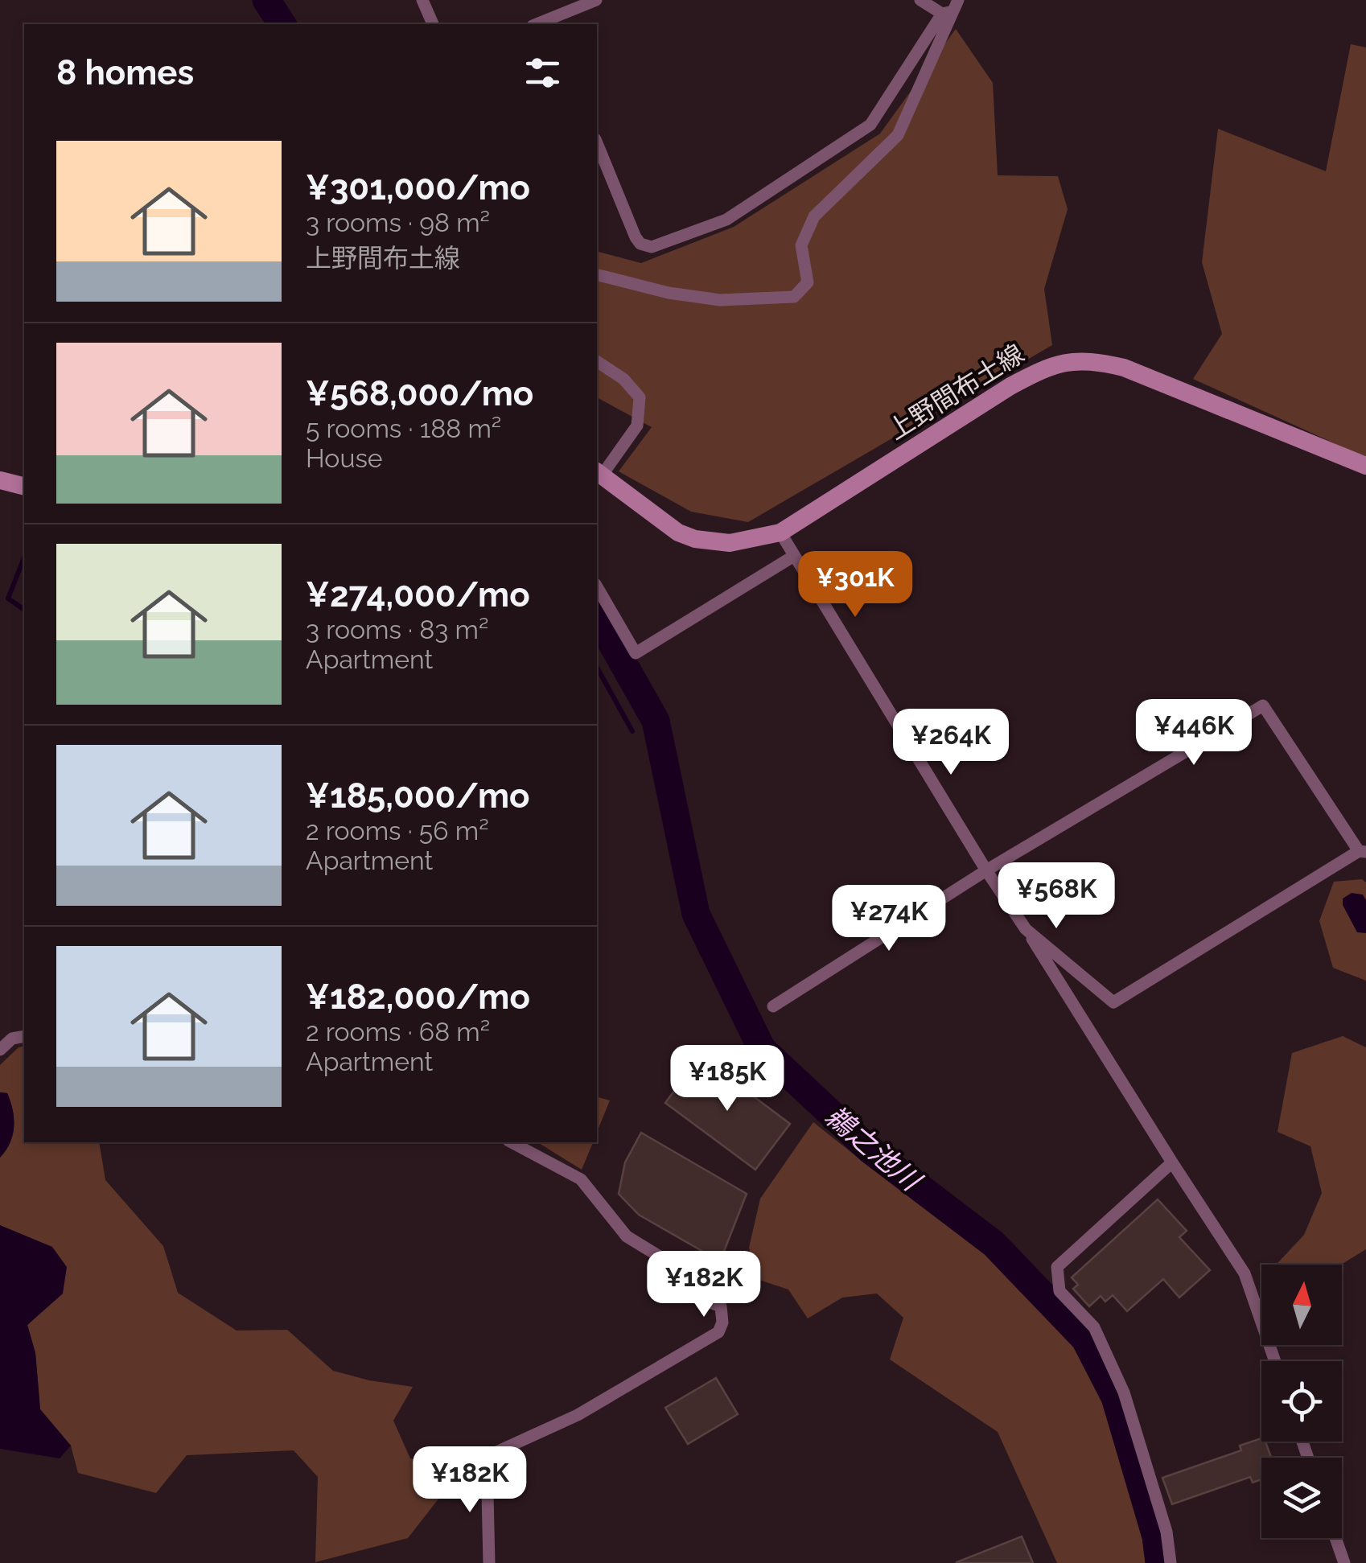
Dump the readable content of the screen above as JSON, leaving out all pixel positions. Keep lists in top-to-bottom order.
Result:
{
  "streets": {
    "main road": ["上野間布土線"]
  },
  "water": ["鵜之池川"],
  "north": "top",
  "page": {
    "heading": "8 homes",
    "list": [
      {
        "name": "¥301,000/mo",
        "note": "3 rooms · 98 m² · 上野間布土線"
      },
      {
        "name": "¥568,000/mo",
        "note": "5 rooms · 188 m² · House"
      },
      {
        "name": "¥274,000/mo",
        "note": "3 rooms · 83 m² · Apartment"
      },
      {
        "name": "¥185,000/mo",
        "note": "2 rooms · 56 m² · Apartment"
      },
      {
        "name": "¥182,000/mo",
        "note": "2 rooms · 68 m² · Apartment"
      }
    ],
    "price": [
      "¥301K",
      "¥446K",
      "¥264K",
      "¥568K",
      "¥274K",
      "¥185K",
      "¥182K",
      "¥182K"
    ]
  }
}
